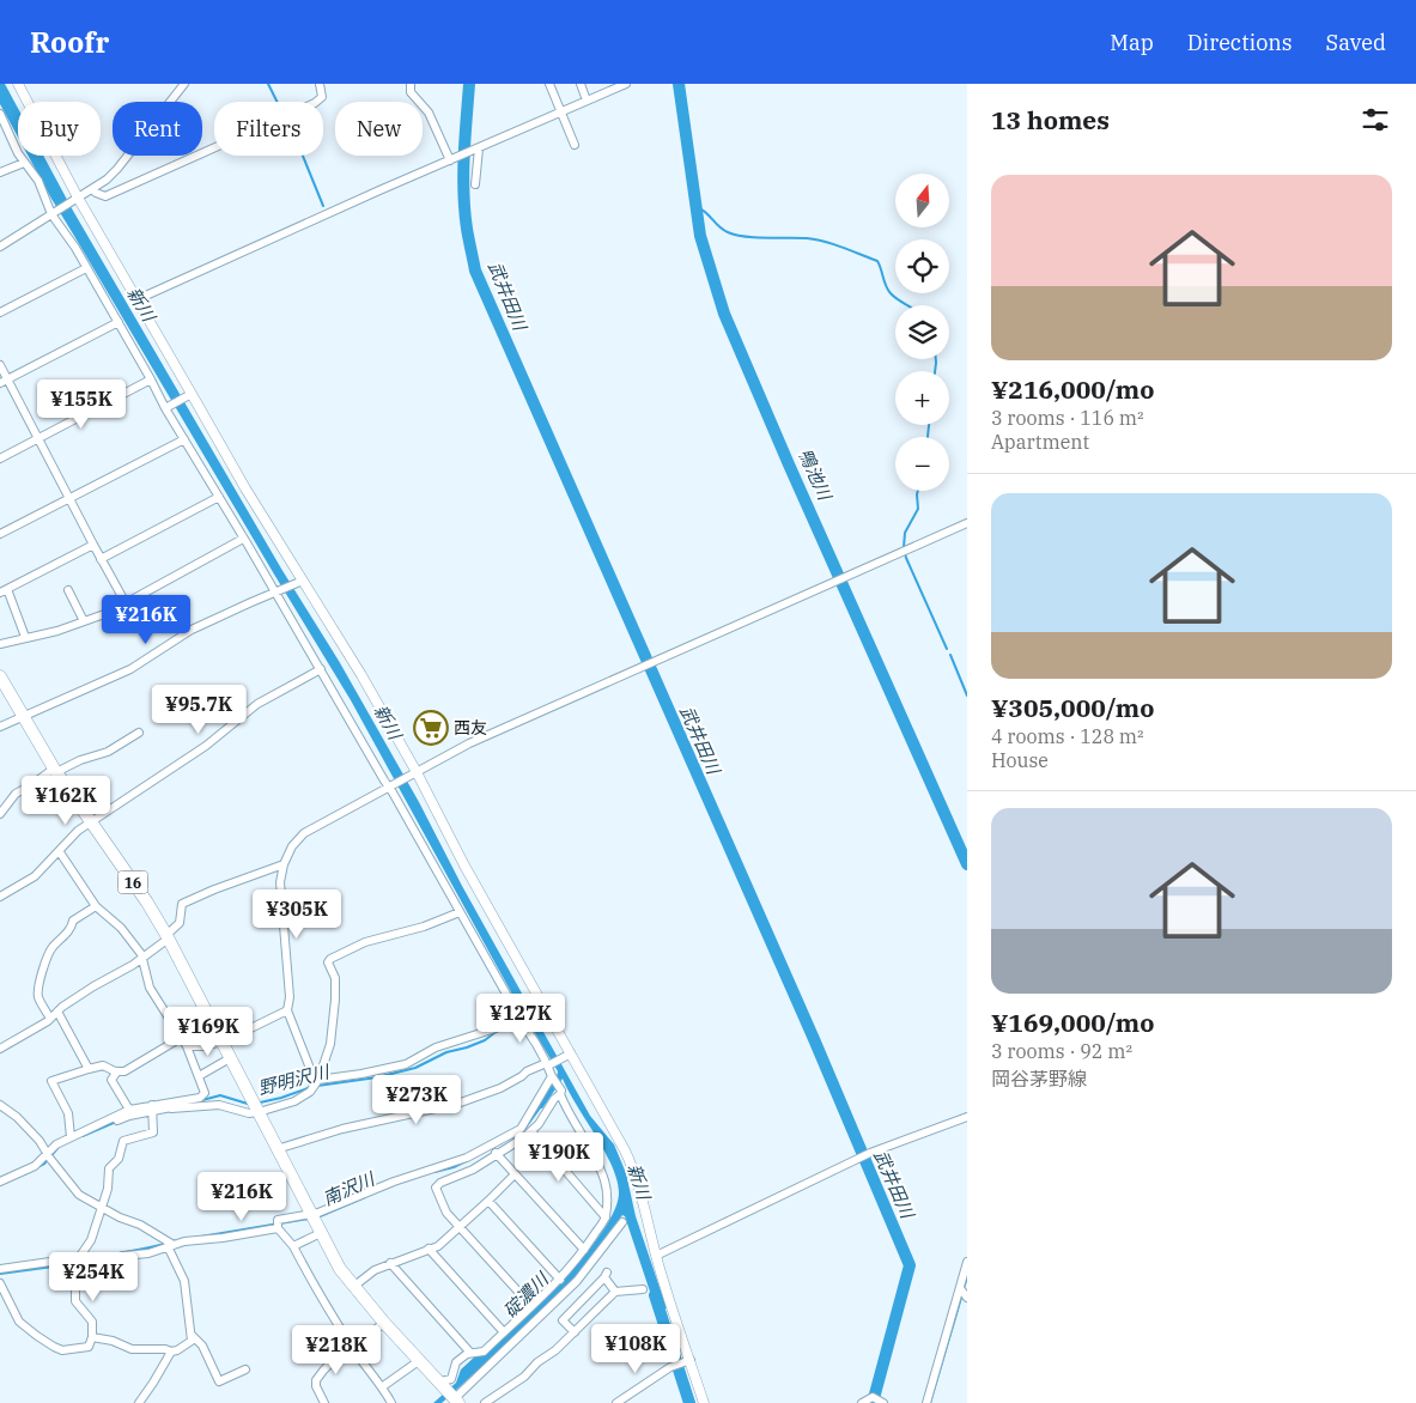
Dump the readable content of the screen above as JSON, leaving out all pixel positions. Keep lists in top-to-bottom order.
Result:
{
  "streets": {
    "main road": ["16"]
  },
  "water": [
    "武井田川",
    "新川",
    "鴨池川",
    "野明沢川",
    "南沢川",
    "碇濃川"
  ],
  "places": {
    "supermarket": ["西友"]
  },
  "north": "top",
  "page": {
    "header": "Roofr",
    "nav": ["Map", "Directions", "Saved"],
    "heading": "13 homes",
    "chip": [
      "Buy",
      "Rent",
      "Filters",
      "New"
    ],
    "list": [
      {
        "name": "¥216,000/mo",
        "note": "3 rooms · 116 m² · Apartment"
      },
      {
        "name": "¥305,000/mo",
        "note": "4 rooms · 128 m² · House"
      },
      {
        "name": "¥169,000/mo",
        "note": "3 rooms · 92 m² · 岡谷茅野線"
      }
    ],
    "map_buttons": ["+", "−"],
    "price": [
      "¥155K",
      "¥216K",
      "¥95.7K",
      "¥162K",
      "¥305K",
      "¥127K",
      "¥169K",
      "¥273K",
      "¥190K",
      "¥216K",
      "¥254K",
      "¥108K",
      "¥218K"
    ]
  }
}
